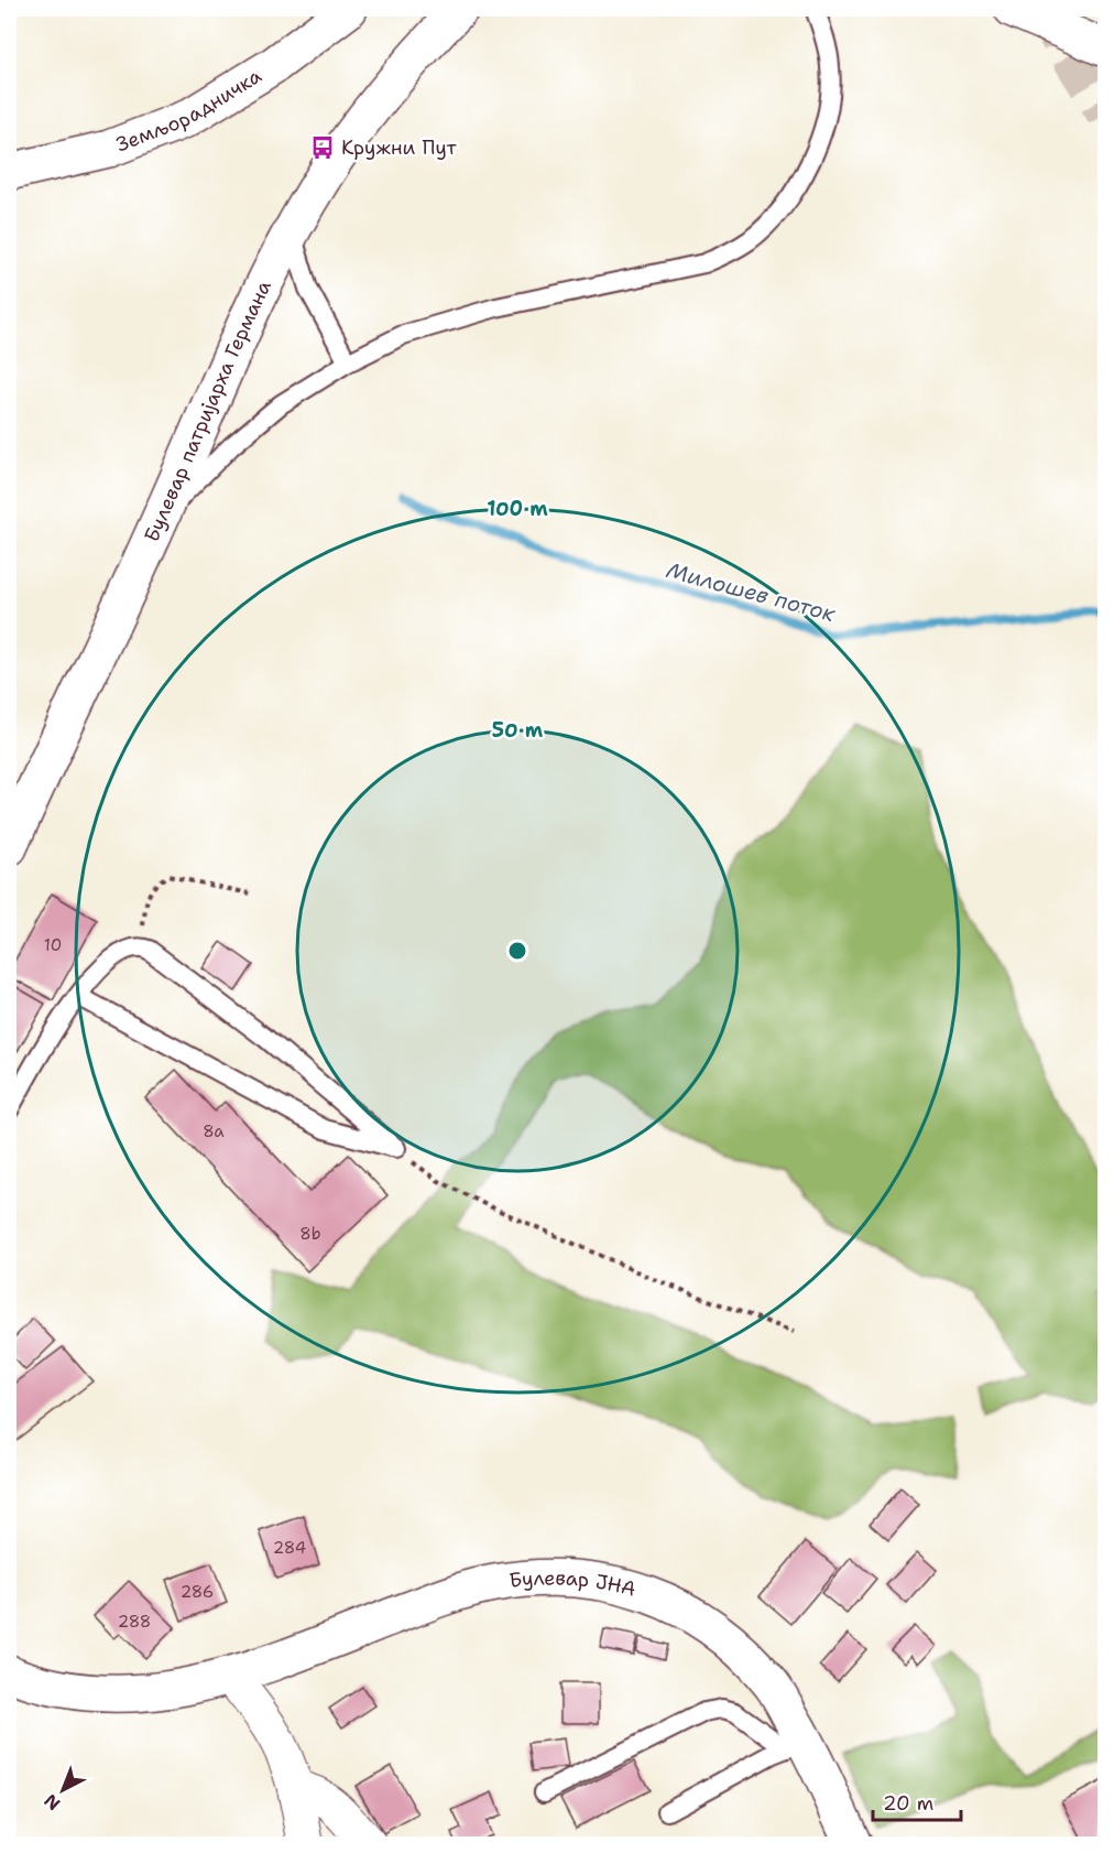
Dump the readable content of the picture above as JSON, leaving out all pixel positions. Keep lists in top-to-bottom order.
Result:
{
  "streets": {
    "main road": ["Земљорадничка", "Булевар патријарха Германа", "Булевар ЈНА"]
  },
  "water": ["Милошев поток"],
  "places": {
    "bus stop": ["Кружни Пут"]
  },
  "house_numbers": [
    "10",
    "8a",
    "8b",
    "284",
    "286",
    "288"
  ],
  "scale_bar": "20 m",
  "north": "bottom left",
  "rings": ["100 m", "50 m"]
}
